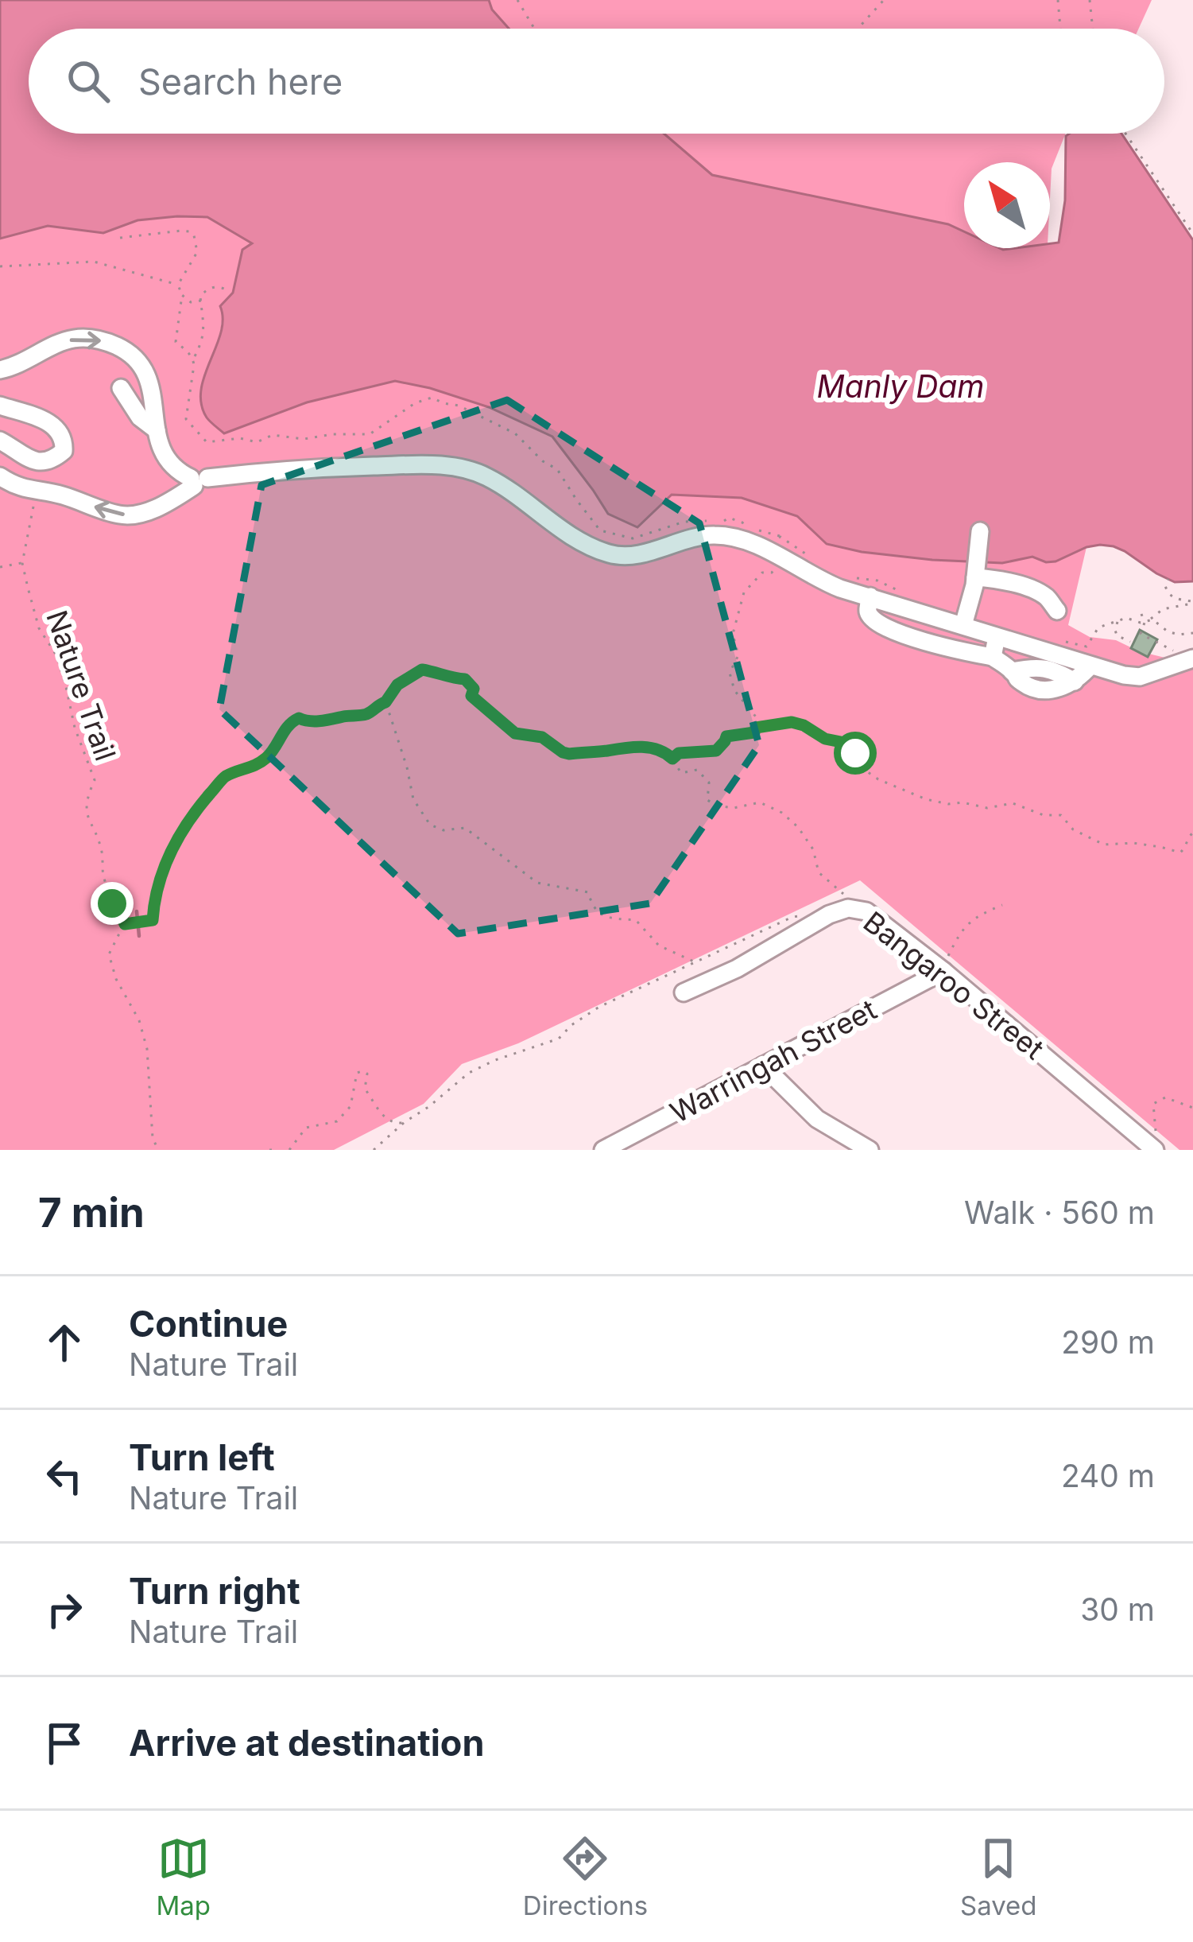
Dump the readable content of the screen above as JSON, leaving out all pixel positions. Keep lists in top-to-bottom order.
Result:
{
  "streets": {
    "street": ["Bangaroo Street", "Warringah Street"],
    "path": ["Nature Trail"]
  },
  "crossings": [
    ["Bangaroo Street", "Warringah Street"]
  ],
  "water": ["Manly Dam"],
  "north": "top left",
  "page": {
    "search": "Search here",
    "heading": ["7 min", "Walk · 560 m"],
    "list": [
      ["Continue", "Nature Trail", "290 m"],
      ["Turn left", "Nature Trail", "240 m"],
      ["Turn right", "Nature Trail", "30 m"],
      "Arrive at destination"
    ],
    "nav": ["Map", "Directions", "Saved"]
  }
}
